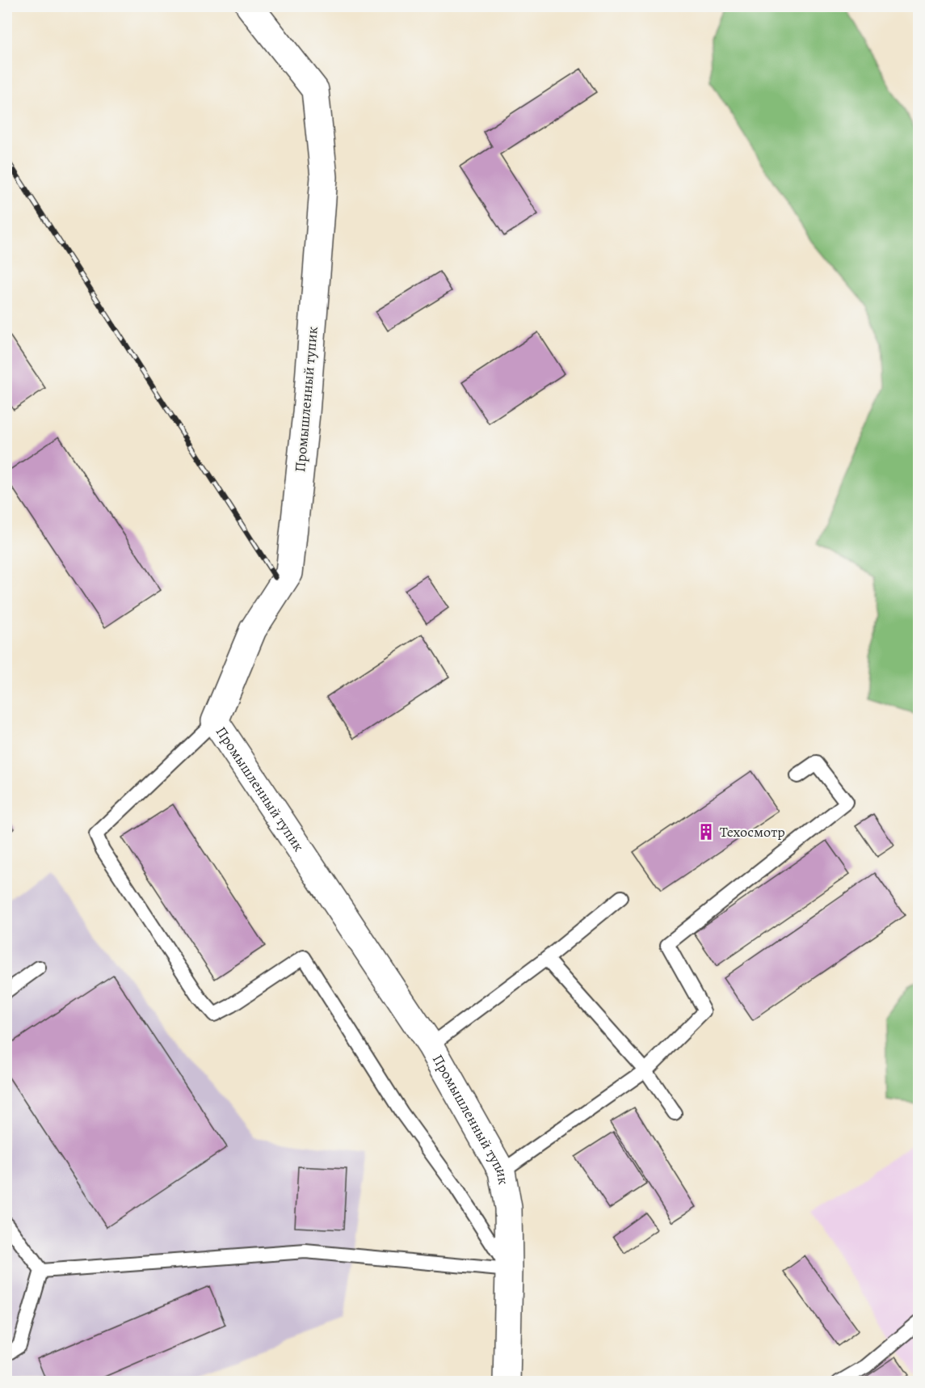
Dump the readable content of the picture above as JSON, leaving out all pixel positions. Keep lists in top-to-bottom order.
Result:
{
  "streets": {
    "street": ["Промышленный тупик"]
  },
  "places": {
    "building": ["Техосмотр"]
  }
}
